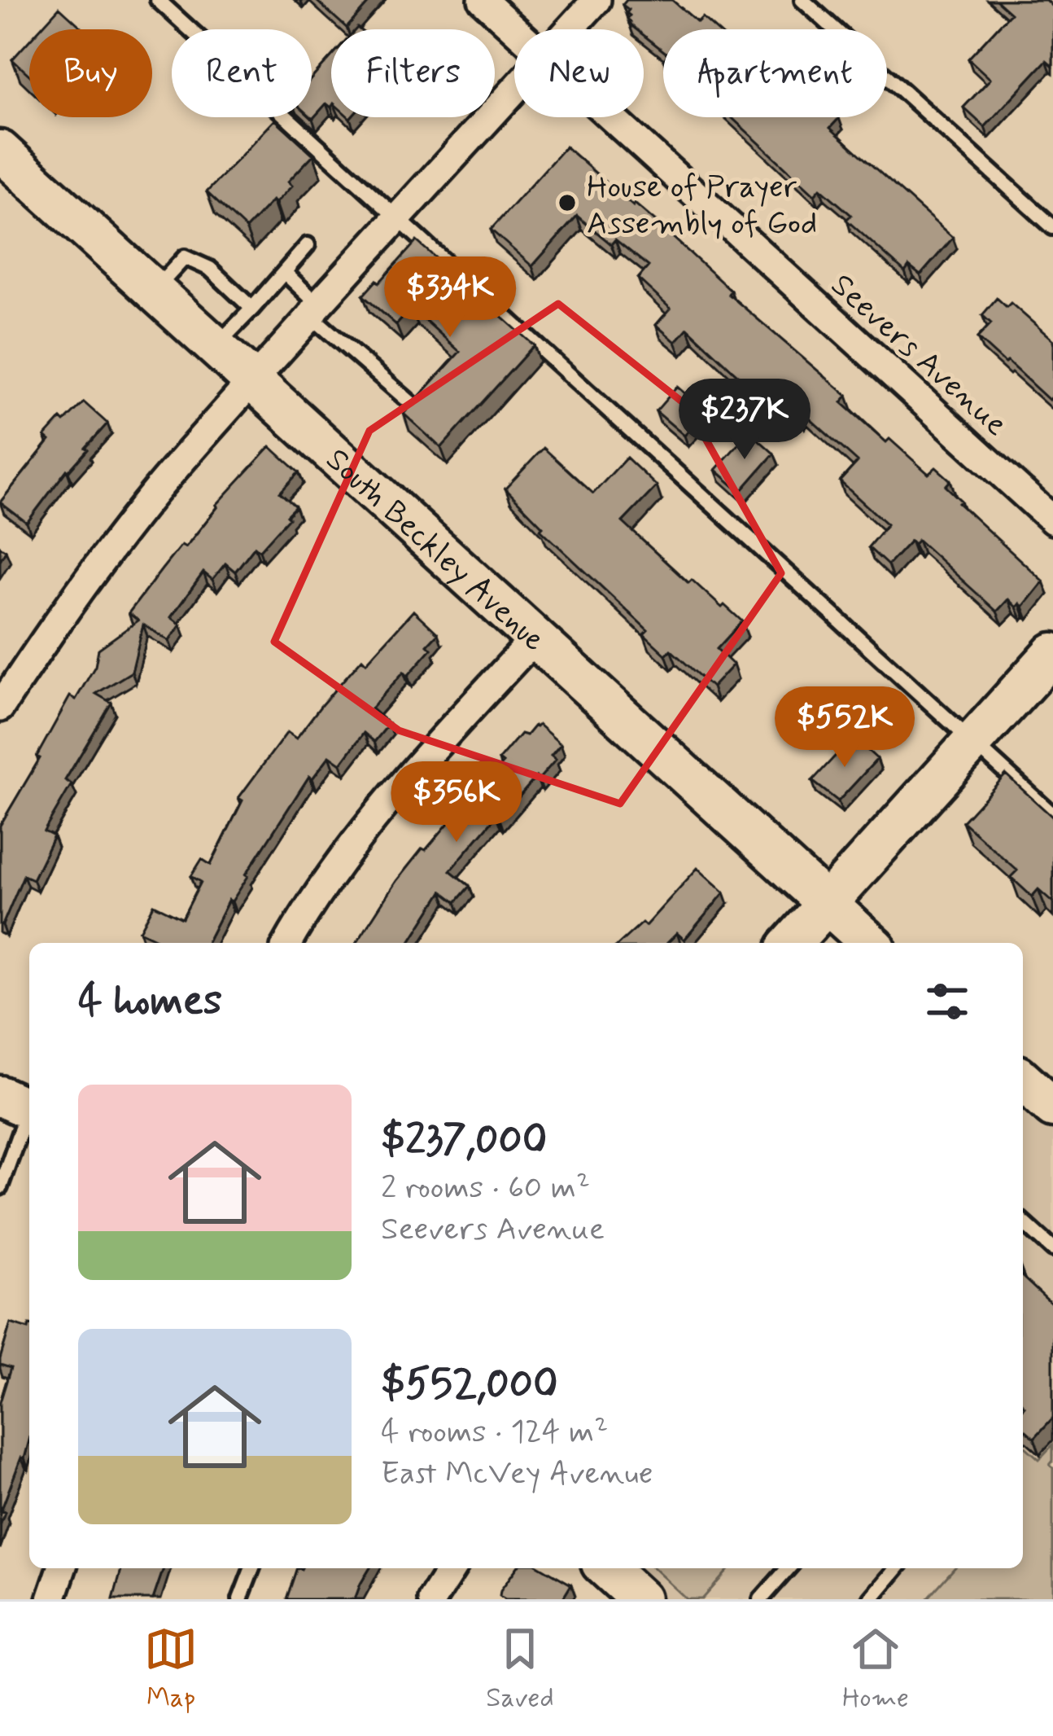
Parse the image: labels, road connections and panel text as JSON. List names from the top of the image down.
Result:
{
  "streets": {
    "street": ["Seevers Avenue", "South Beckley Avenue"]
  },
  "places": ["House of Prayer Assembly of God"],
  "page": {
    "chip": [
      "Buy",
      "Rent",
      "Filters",
      "New",
      "Apartment"
    ],
    "price": [
      "$334K",
      "$237K",
      "$552K",
      "$356K"
    ],
    "heading": "4 homes",
    "list": [
      {
        "name": "$237,000",
        "note": "2 rooms · 60 m² · Seevers Avenue"
      },
      {
        "name": "$552,000",
        "note": "4 rooms · 124 m² · East McVey Avenue"
      }
    ],
    "tabs": ["Map", "Saved", "Home"]
  }
}
